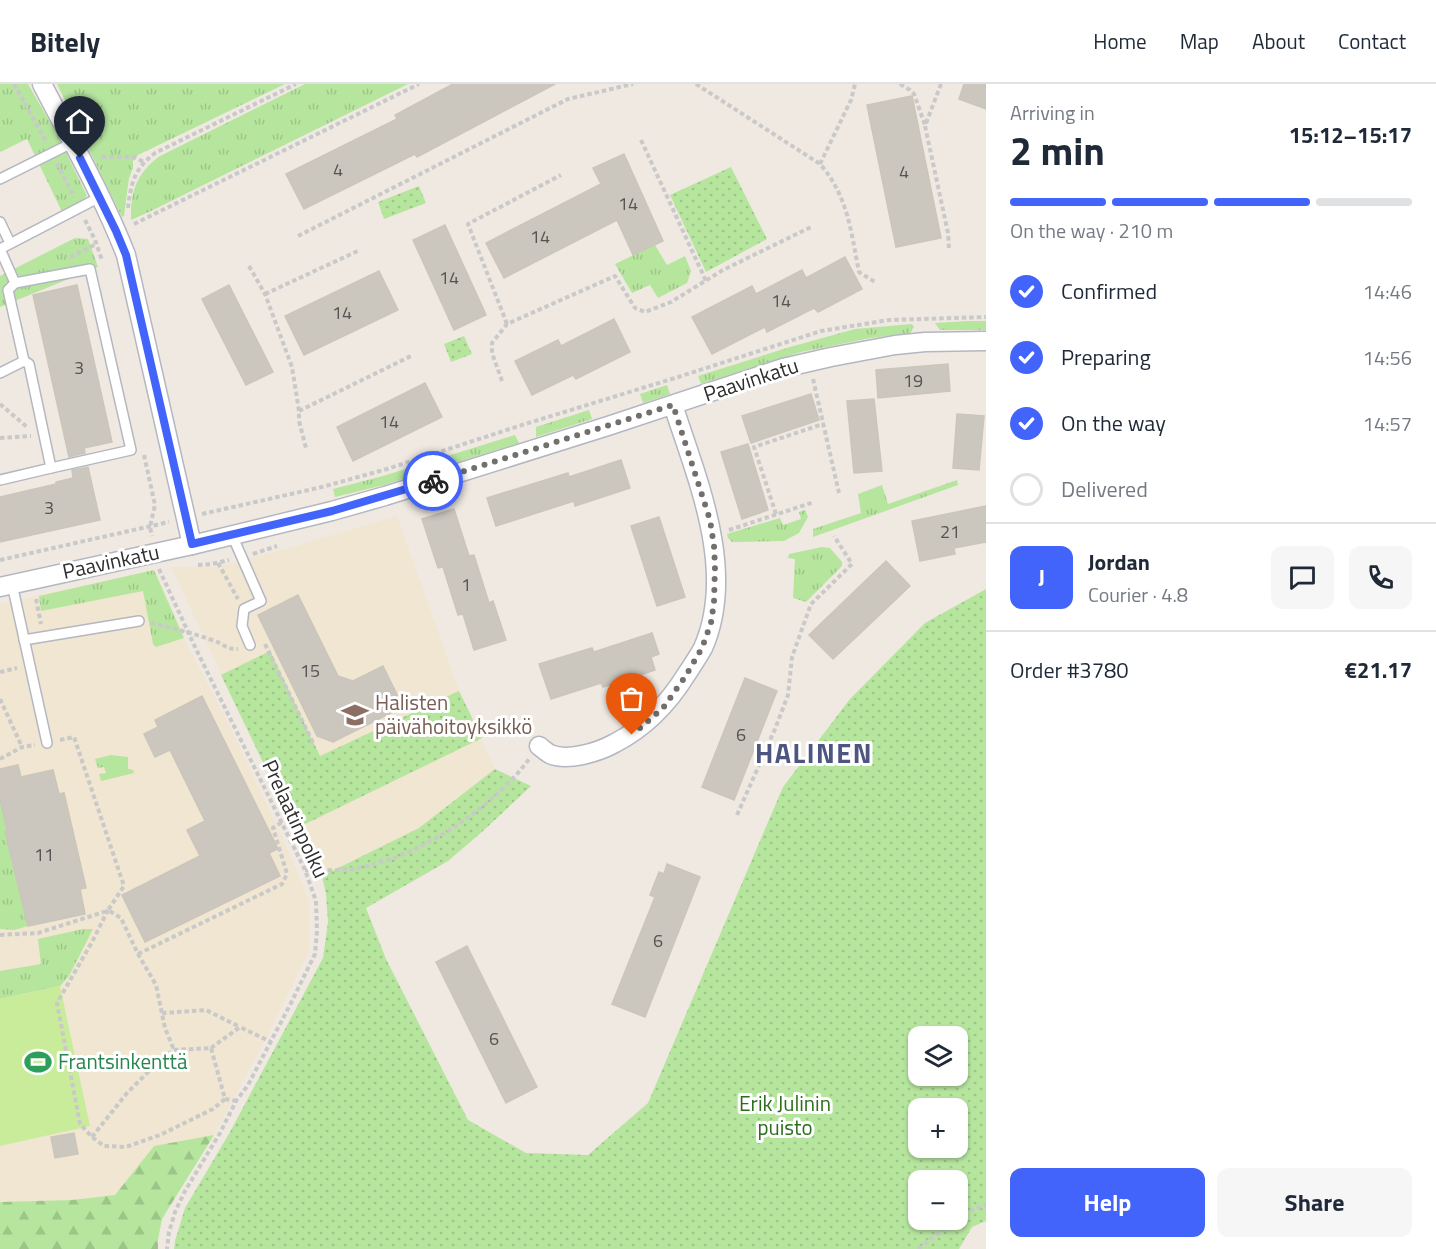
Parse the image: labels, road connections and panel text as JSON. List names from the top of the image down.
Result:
{
  "streets": {
    "street": ["Paavinkatu"],
    "path": ["Prelaatinpolku"]
  },
  "districts": ["HALINEN"],
  "parks": ["Erik Julinin puisto"],
  "places": {
    "school or university": ["Halisten päivähoitoyksikkö"],
    "sports": ["Frantsinkenttä"]
  },
  "house_numbers": [
    "4",
    "4",
    "14",
    "14",
    "14",
    "14",
    "14",
    "3",
    "19",
    "14",
    "3",
    "21",
    "1",
    "15",
    "6",
    "11",
    "6",
    "6"
  ],
  "page": {
    "header": "Bitely",
    "nav": [
      "Home",
      "Map",
      "About",
      "Contact"
    ],
    "heading": ["2 min", "Arriving in", "15:12–15:17"],
    "panel": [
      "Jordan",
      "Courier · 4.8",
      "Order #3780",
      "€21.17"
    ],
    "bar": "On the way · 210 m",
    "list": [
      ["Confirmed", "14:46"],
      ["Preparing", "14:56"],
      ["On the way", "14:57"],
      "Delivered"
    ],
    "round": "J",
    "map_buttons": ["+", "−"],
    "buttons": ["Help", "Share"]
  }
}
